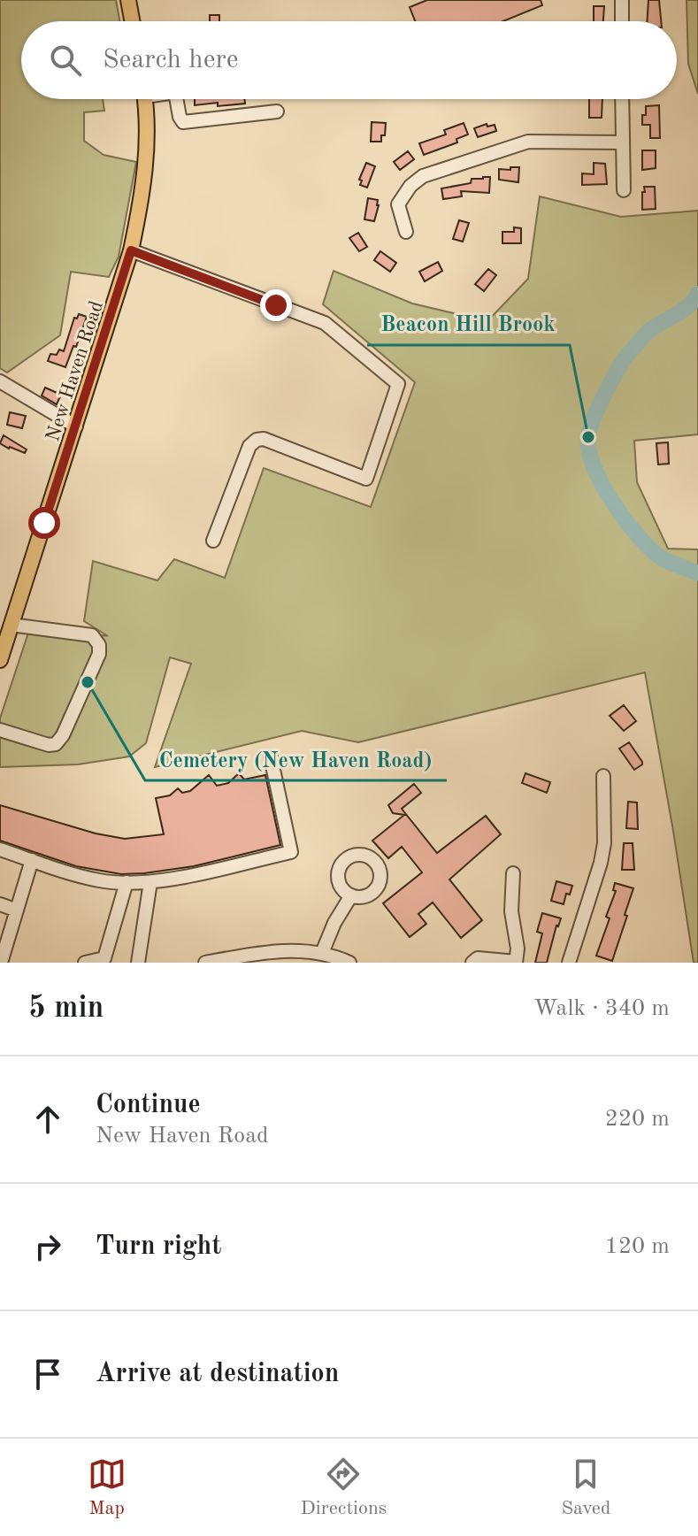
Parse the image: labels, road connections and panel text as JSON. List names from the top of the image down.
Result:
{
  "streets": {
    "main road": ["New Haven Road"]
  },
  "places": ["Beacon Hill Brook", "Cemetery (New Haven Road)"],
  "page": {
    "search": "Search here",
    "heading": ["5 min", "Walk · 340 m"],
    "list": [
      ["Continue", "New Haven Road", "220 m"],
      ["Turn right", "120 m"],
      "Arrive at destination"
    ],
    "nav": ["Map", "Directions", "Saved"]
  }
}
